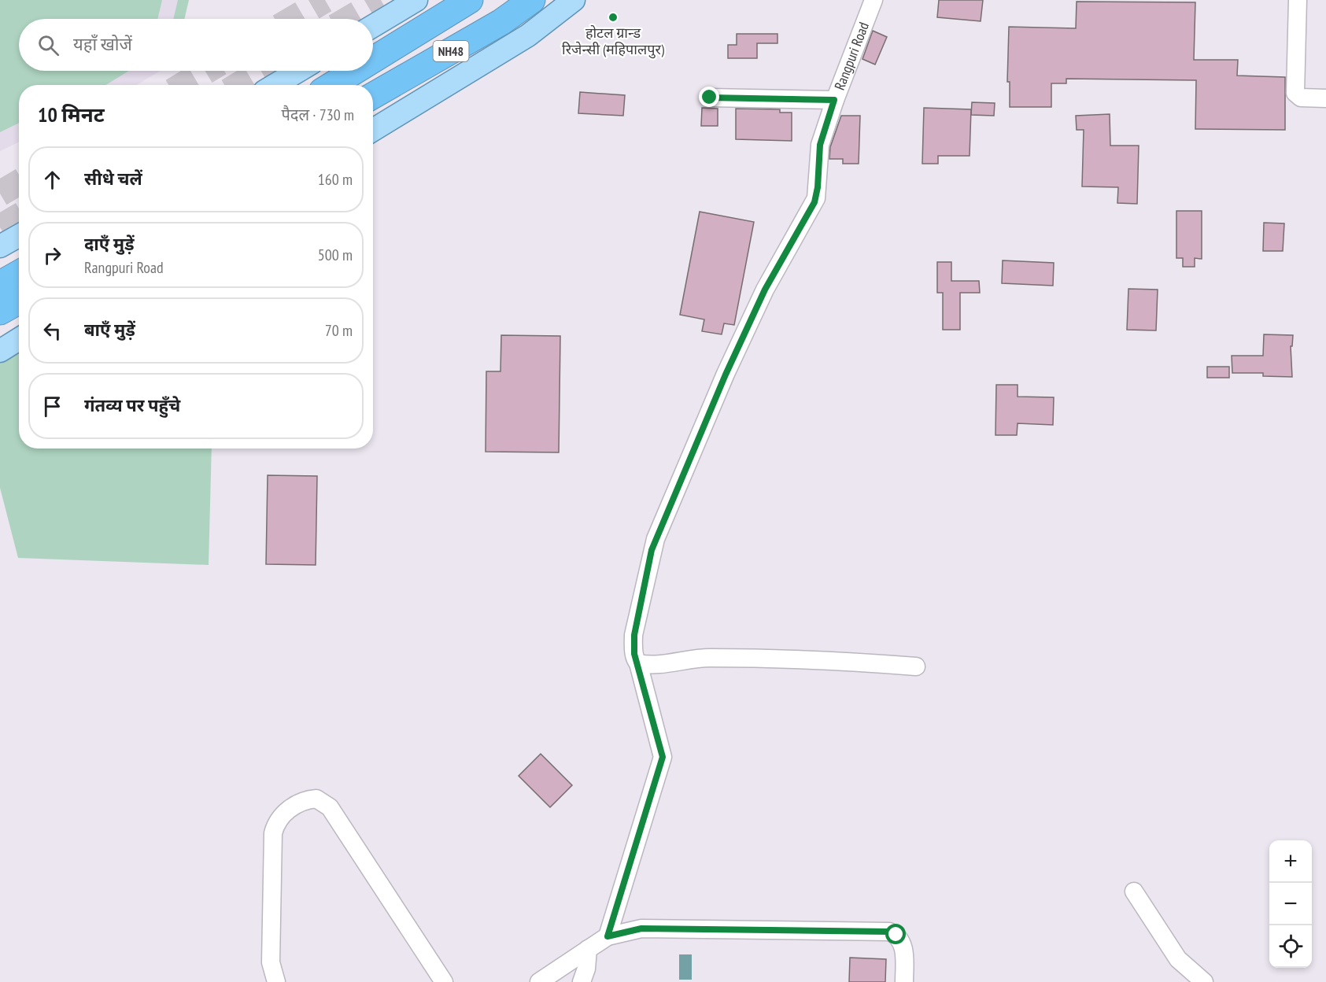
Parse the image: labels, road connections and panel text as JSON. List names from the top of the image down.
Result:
{
  "streets": {
    "highway": ["NH48"],
    "street": ["Rangpuri Road"]
  },
  "places": ["होटल ग्रान्ड रिजेन्सी (महिपालपुर)"],
  "page": {
    "search": "यहाँ खोजें",
    "heading": ["10 मिनट", "पैदल · 730 m"],
    "list": [
      ["सीधे चलें", "160 m"],
      ["दाएँ मुड़ें", "Rangpuri Road", "500 m"],
      ["बाएँ मुड़ें", "70 m"],
      "गंतव्य पर पहुँचे"
    ],
    "map_buttons": ["+", "−"]
  }
}
